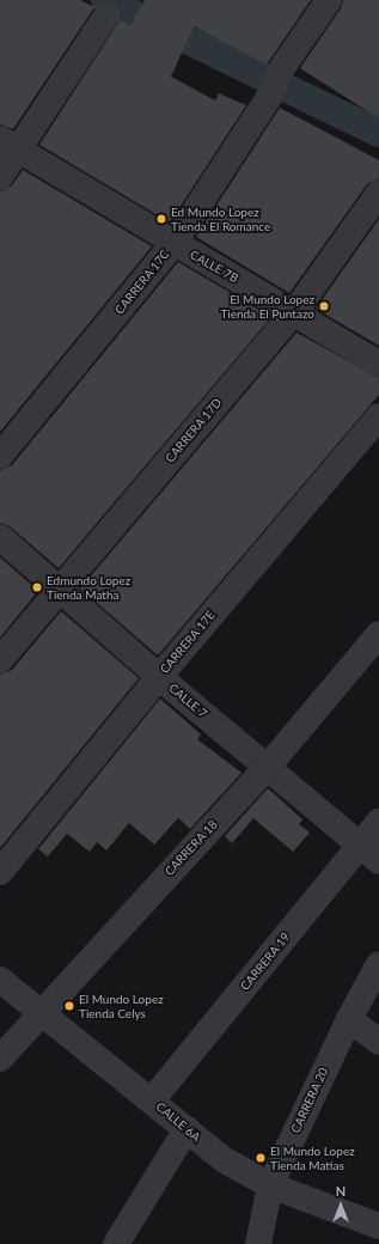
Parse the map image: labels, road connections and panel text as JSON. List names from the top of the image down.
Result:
{
  "streets": {
    "street": [
      "CALLE 7B",
      "CARRERA 17C",
      "CARRERA 17D",
      "CARRERA 17E",
      "CALLE 7",
      "CARRERA 18",
      "CARRERA 19",
      "CARRERA 20",
      "CALLE 6A"
    ]
  },
  "crossings": [
    ["CALLE 7B", "CARRERA 17C"],
    ["CALLE 7B", "CARRERA 17D"],
    ["CARRERA 17D", "CALLE 7"],
    ["CARRERA 17E", "CALLE 7"],
    ["CALLE 7", "CARRERA 18"],
    ["CALLE 7", "CARRERA 19"],
    ["CARRERA 18", "CALLE 6A"],
    ["CARRERA 19", "CALLE 6A"],
    ["CARRERA 20", "CALLE 6A"]
  ],
  "places": [
    "Ed Mundo Lopez Tienda El Romance",
    "El Mundo Lopez Tienda El Puntazo",
    "Edmundo Lopez Tienda Matha",
    "El Mundo Lopez Tienda Celys",
    "El Mundo Lopez Tienda Matias"
  ],
  "north": "top"
}
